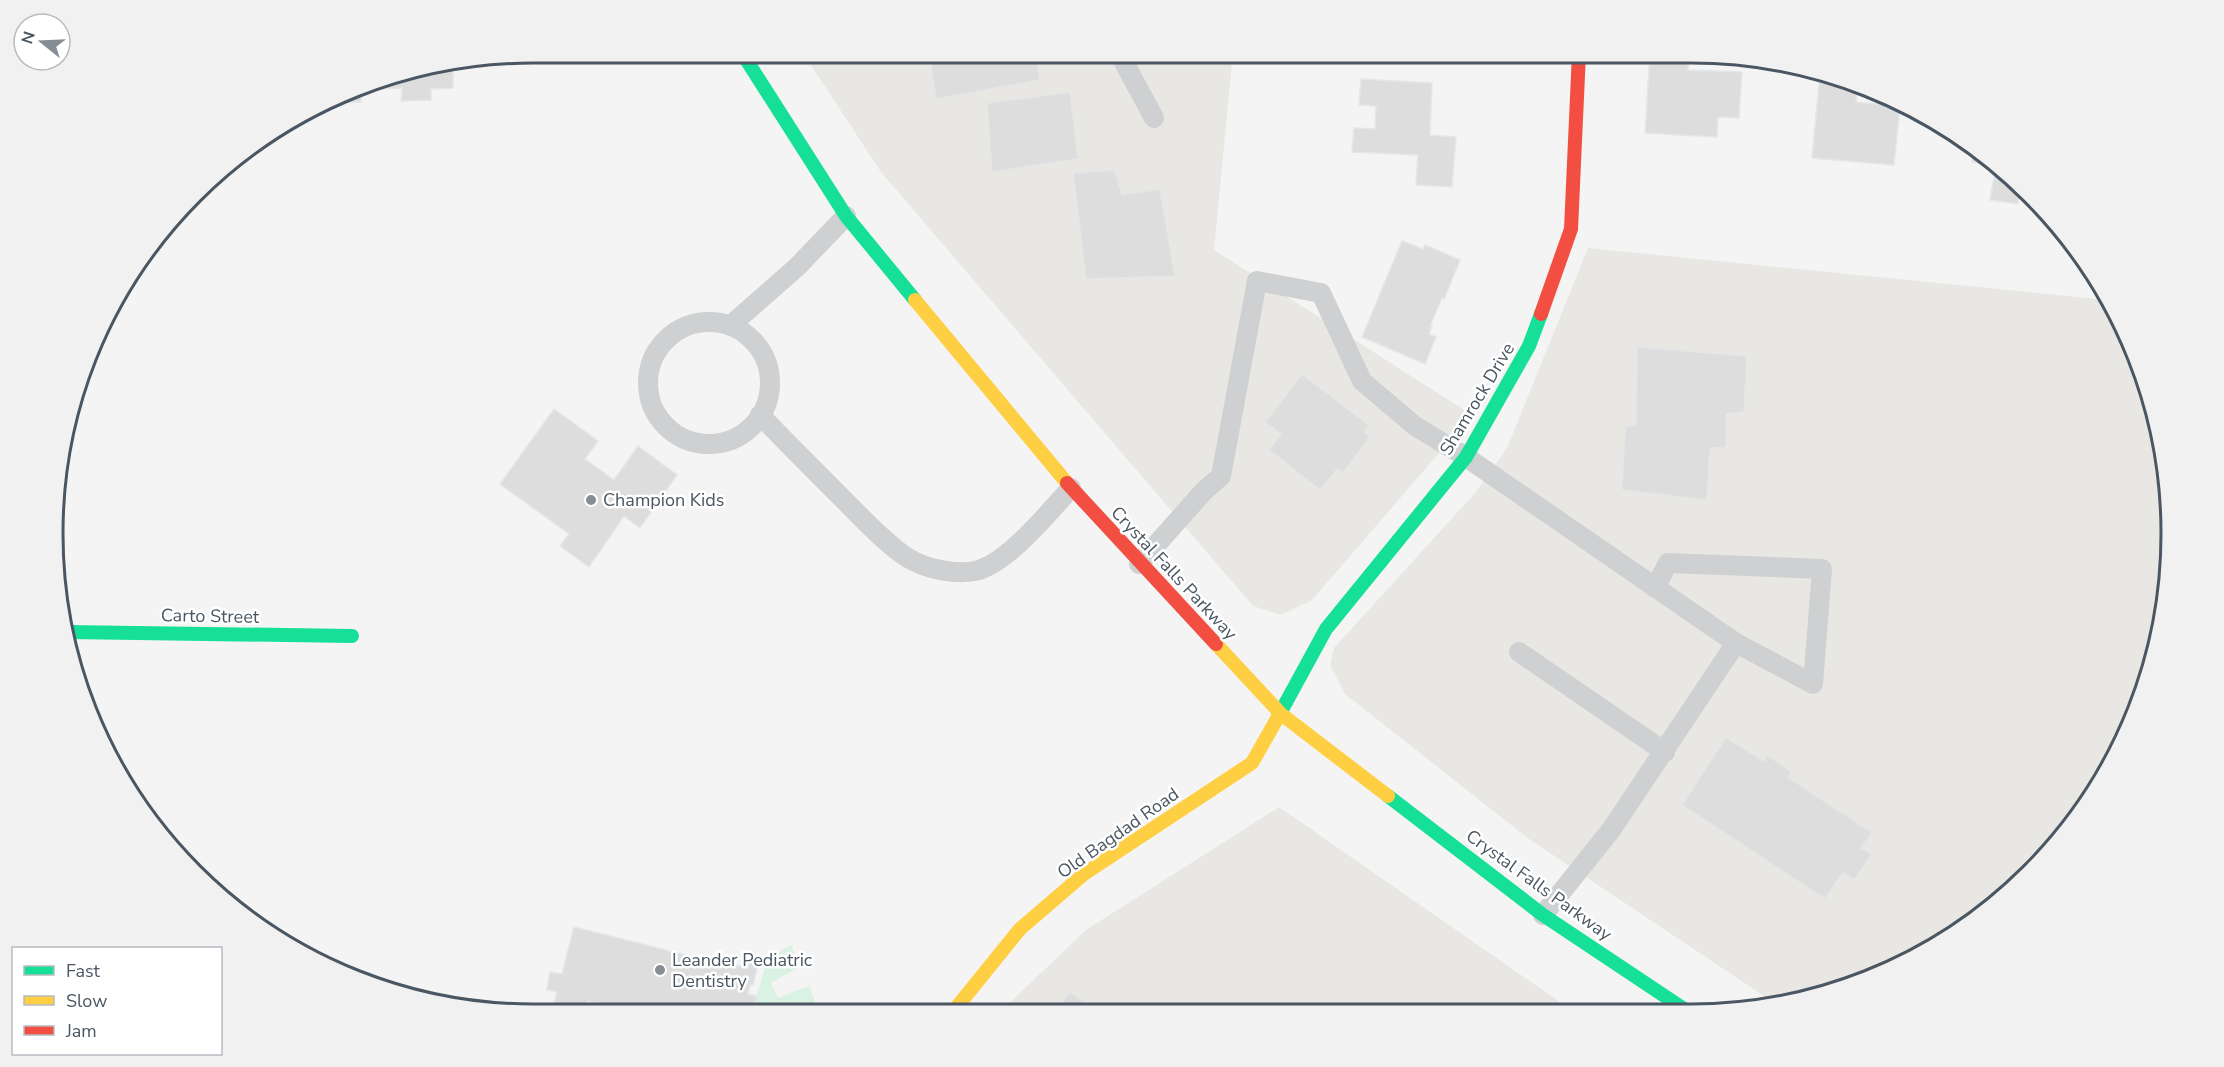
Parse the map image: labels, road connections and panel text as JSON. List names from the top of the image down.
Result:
{
  "streets": {
    "street": [
      "Shamrock Drive",
      "Crystal Falls Parkway",
      "Carto Street",
      "Old Bagdad Road"
    ]
  },
  "crossings": [
    ["Shamrock Drive", "Crystal Falls Parkway"],
    ["Shamrock Drive", "Old Bagdad Road"],
    ["Crystal Falls Parkway", "Old Bagdad Road"]
  ],
  "places": ["Champion Kids", "Leander Pediatric Dentistry"],
  "legend": ["Fast", "Slow", "Jam"],
  "north": "left"
}
